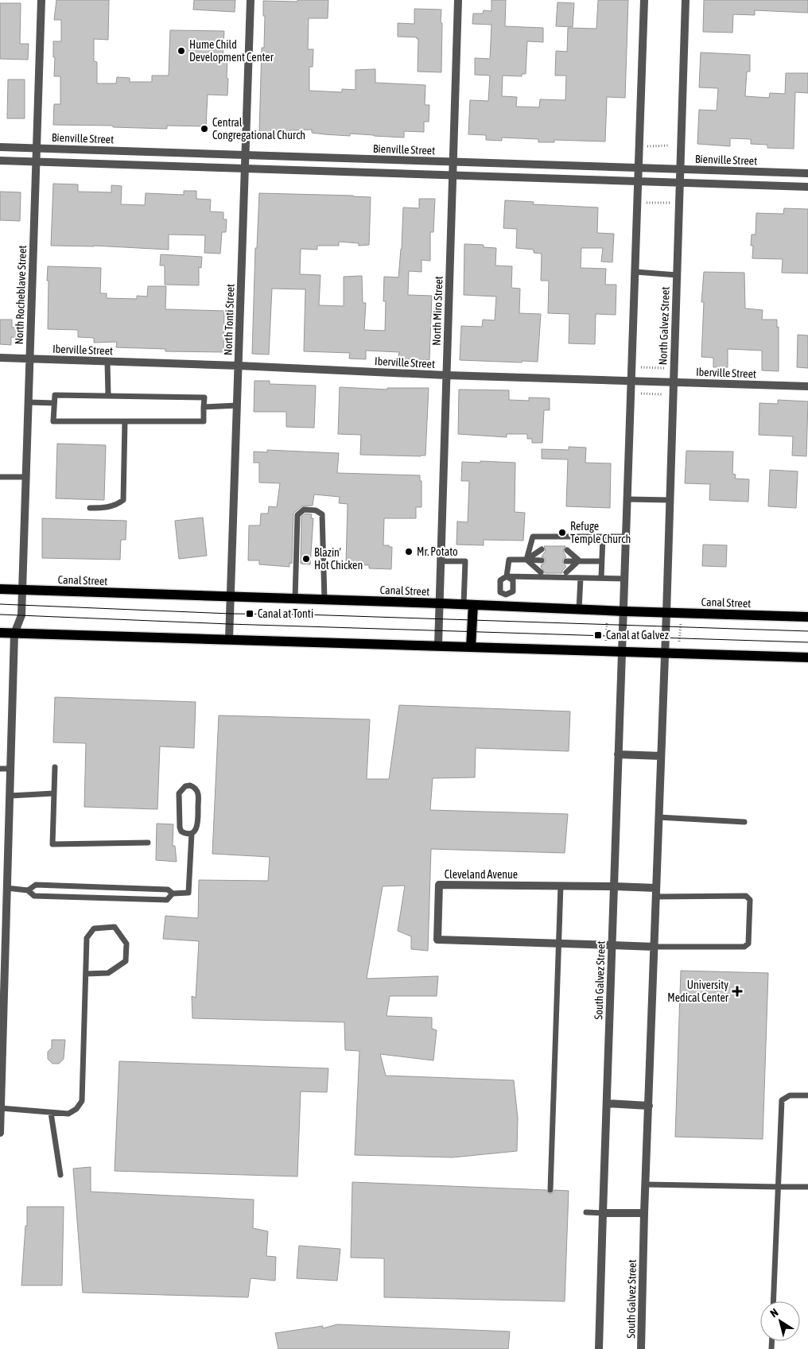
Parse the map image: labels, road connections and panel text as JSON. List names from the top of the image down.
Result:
{
  "streets": {
    "main road": ["Canal Street"],
    "street": [
      "Bienville Street",
      "North Rocheblave Street",
      "North Miro Street",
      "North Tonti Street",
      "North Galvez Street",
      "Iberville Street",
      "Cleveland Avenue",
      "South Galvez Street"
    ]
  },
  "crossings": [
    ["Bienville Street", "North Rocheblave Street"],
    ["Bienville Street", "North Miro Street"],
    ["Bienville Street", "North Tonti Street"],
    ["Bienville Street", "North Galvez Street"],
    ["North Rocheblave Street", "Iberville Street"],
    ["North Rocheblave Street", "Canal Street"],
    ["North Miro Street", "Iberville Street"],
    ["North Miro Street", "Canal Street"],
    ["North Tonti Street", "Iberville Street"],
    ["North Tonti Street", "Canal Street"],
    ["North Galvez Street", "Iberville Street"],
    ["North Galvez Street", "Canal Street"],
    ["North Galvez Street", "South Galvez Street"],
    ["Canal Street", "South Galvez Street"],
    ["Cleveland Avenue", "South Galvez Street"]
  ],
  "places": {
    "other": [
      "Hume Child Development Center",
      "Central Congregational Church",
      "Refuge Temple Church",
      "Mr. Potato",
      "Blazin' Hot Chicken"
    ],
    "transit": ["Canal at Tonti", "Canal at Galvez"],
    "health": ["University Medical Center"]
  },
  "north": "top left"
}
